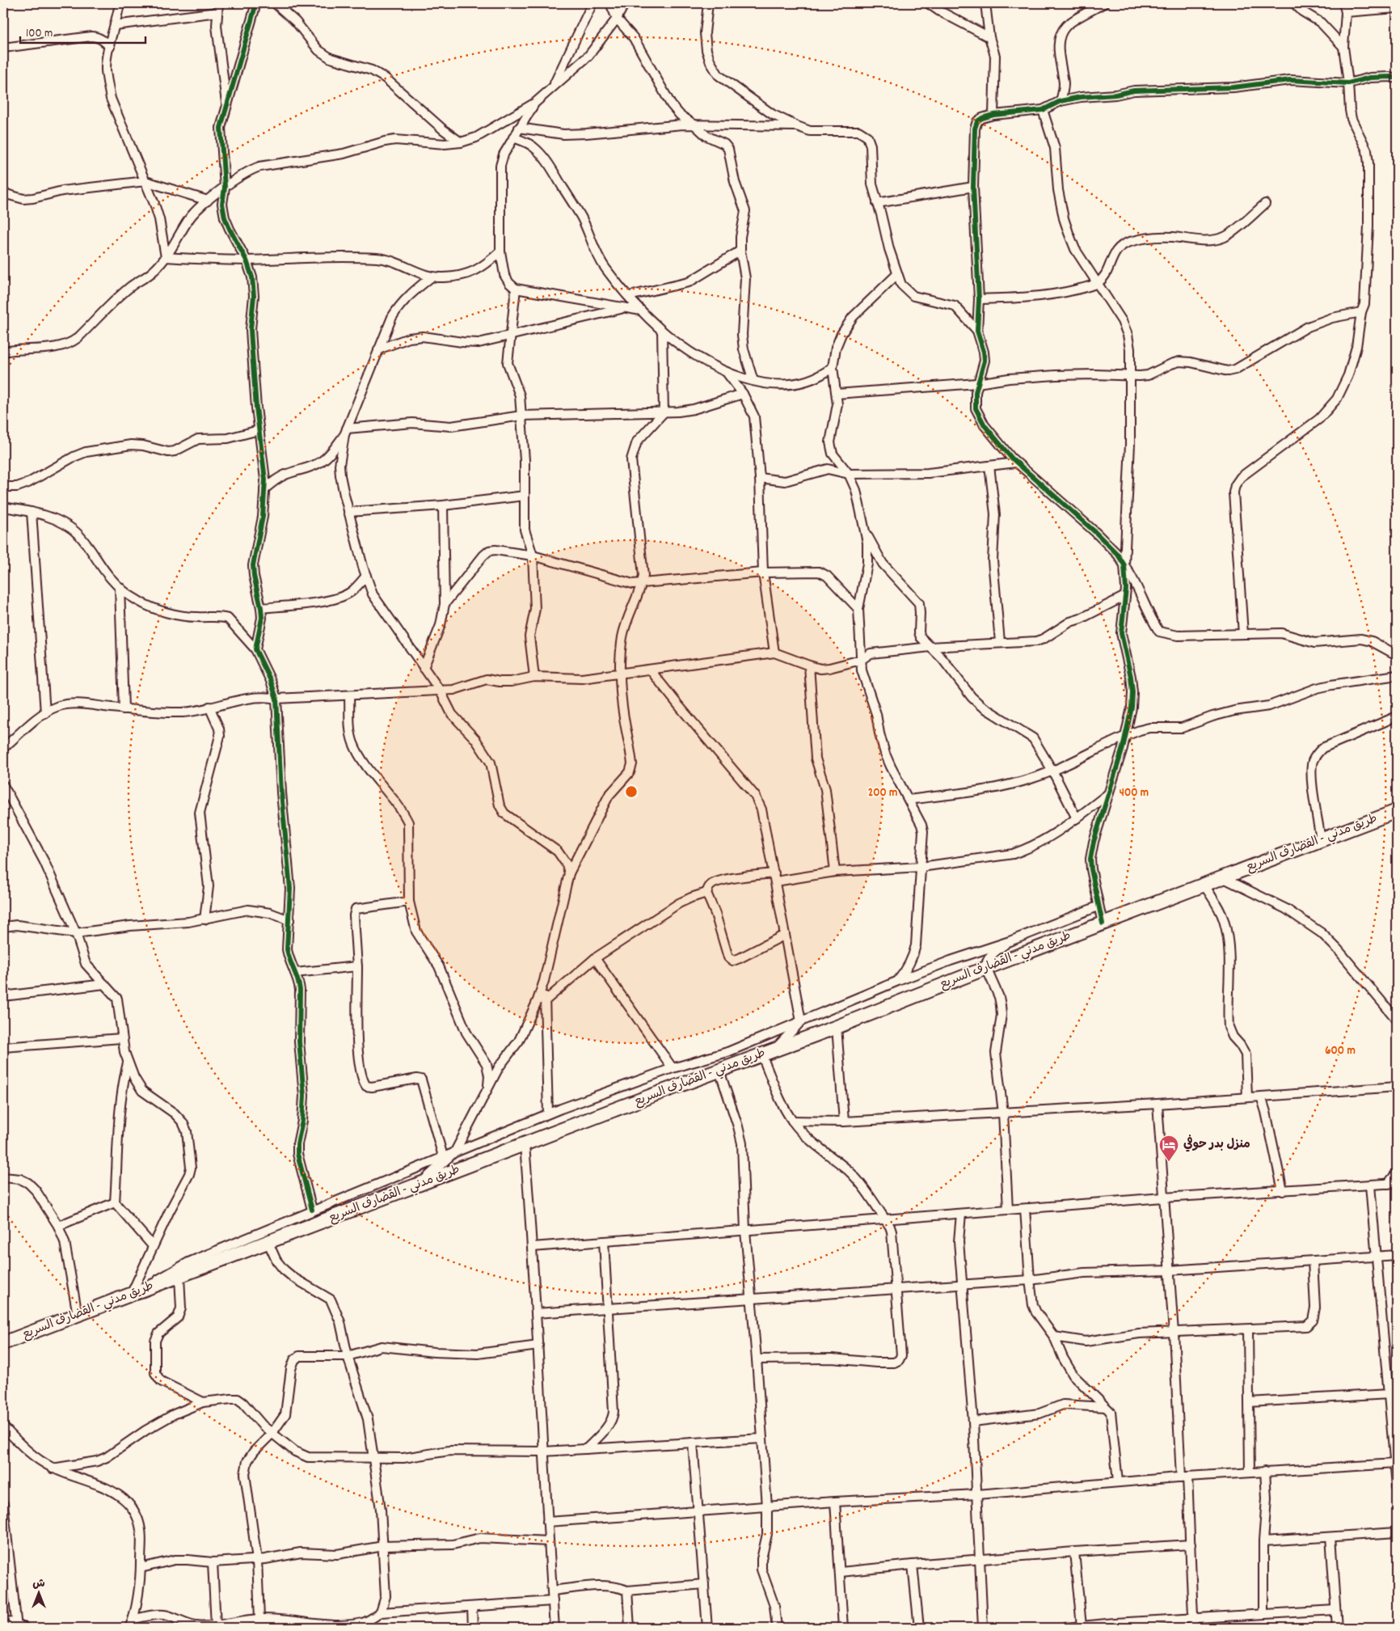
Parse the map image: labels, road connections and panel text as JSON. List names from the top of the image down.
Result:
{
  "streets": {
    "highway": ["طريق مدني - القضارف السريع"]
  },
  "places": {
    "hotel": ["منزل بدر حوفي"]
  },
  "scale_bar": "100 m",
  "north": "top",
  "rings": ["200 m", "400 m", "600 m"]
}
